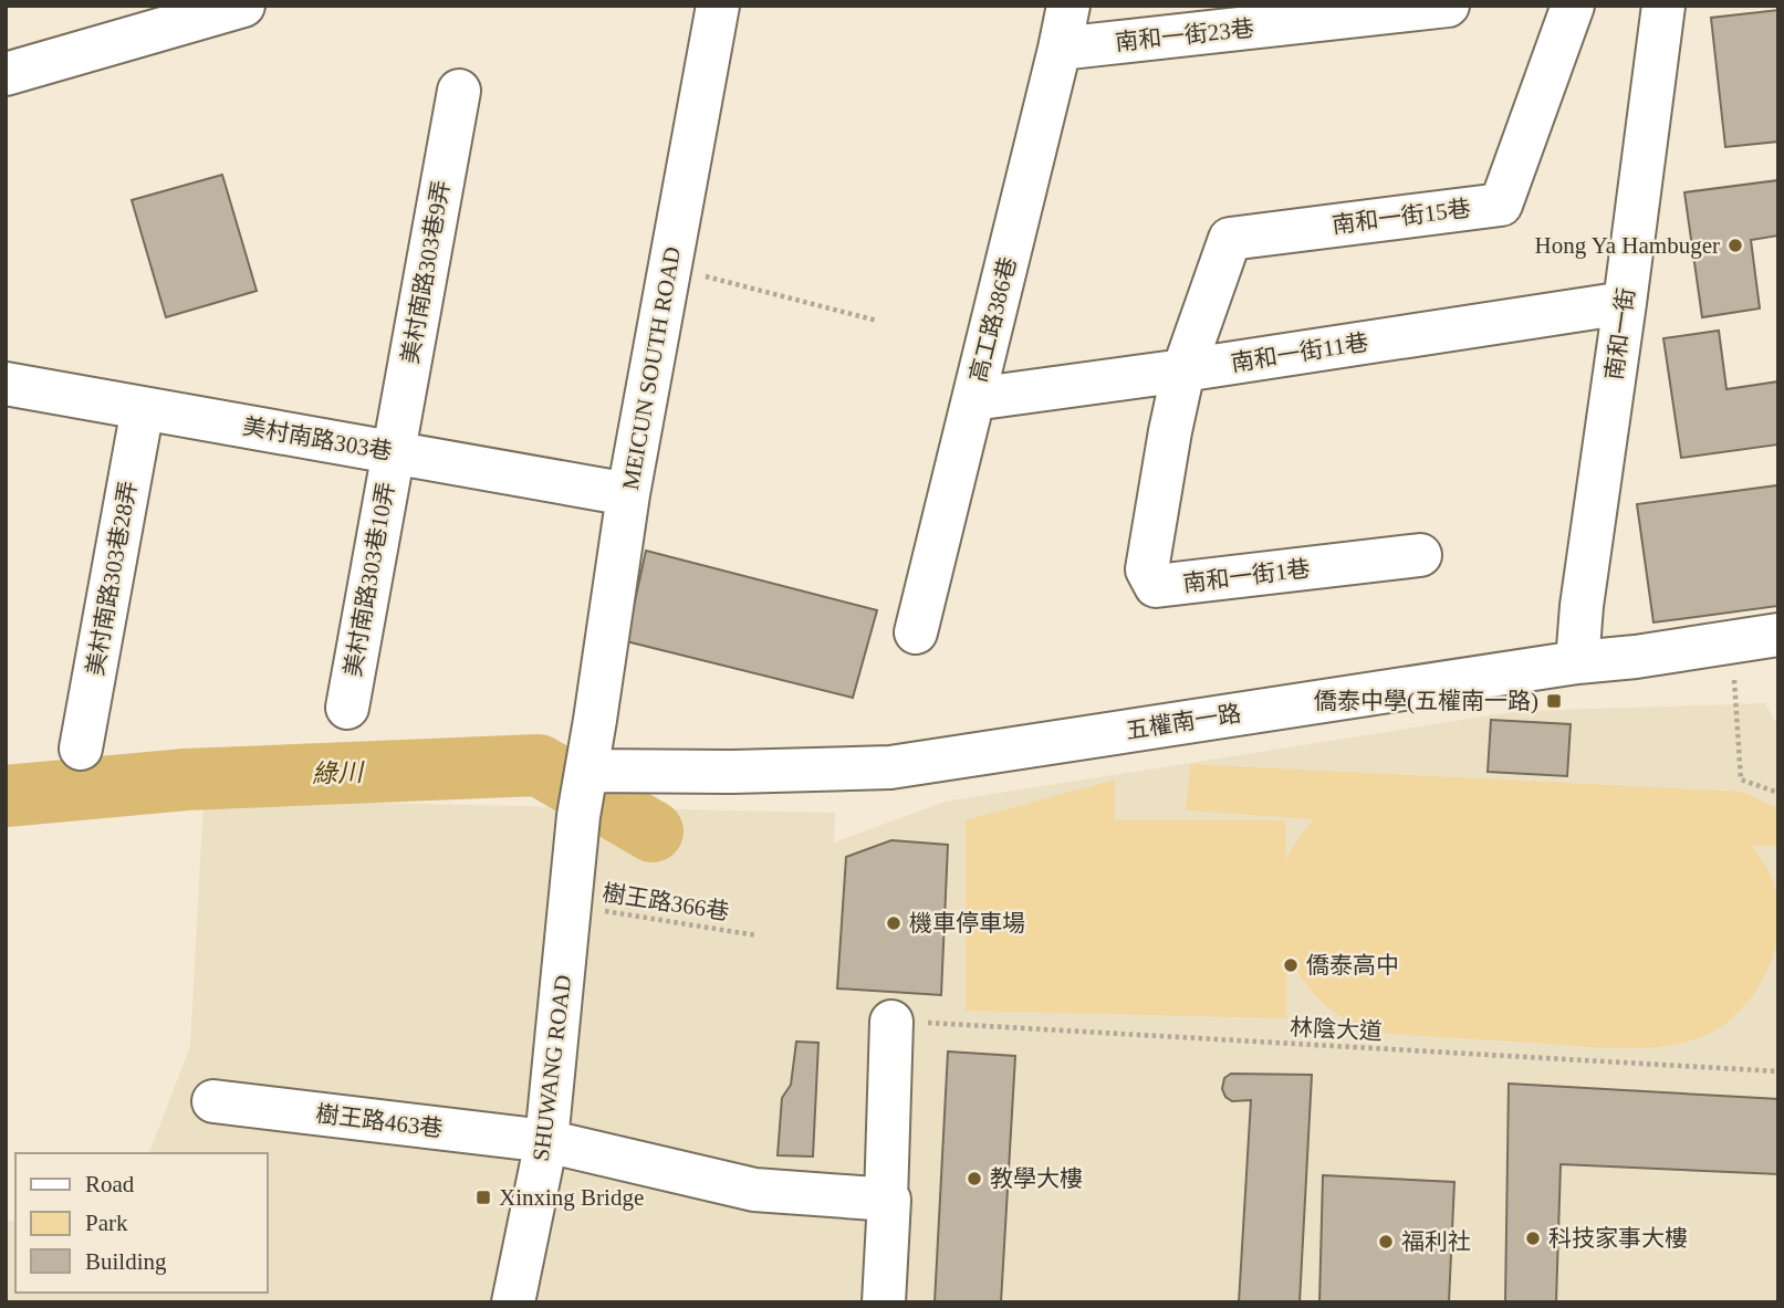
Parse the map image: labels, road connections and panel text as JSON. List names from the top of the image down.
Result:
{
  "streets": {
    "street": [
      "南和一街23巷",
      "南和一街15巷",
      "美村南路303巷9弄",
      "高工路386巷",
      "南和一街",
      "南和一街11巷",
      "MEICUN SOUTH ROAD",
      "美村南路303巷",
      "南和一街1巷",
      "美村南路303巷28弄",
      "美村南路303巷10弄",
      "五權南一路",
      "SHUWANG ROAD",
      "樹王路463巷"
    ],
    "path": ["樹王路366巷", "林陰大道"]
  },
  "crossings": [
    ["南和一街23巷", "高工路386巷"],
    ["南和一街15巷", "南和一街11巷"],
    ["南和一街15巷", "南和一街1巷"],
    ["美村南路303巷9弄", "美村南路303巷"],
    ["美村南路303巷9弄", "美村南路303巷10弄"],
    ["高工路386巷", "南和一街11巷"],
    ["南和一街", "南和一街11巷"],
    ["南和一街", "五權南一路"],
    ["南和一街11巷", "南和一街1巷"],
    ["MEICUN SOUTH ROAD", "美村南路303巷"],
    ["MEICUN SOUTH ROAD", "五權南一路"],
    ["MEICUN SOUTH ROAD", "SHUWANG ROAD"],
    ["美村南路303巷", "美村南路303巷28弄"],
    ["美村南路303巷", "美村南路303巷10弄"],
    ["樹王路366巷", "SHUWANG ROAD"],
    ["SHUWANG ROAD", "樹王路463巷"]
  ],
  "water": ["綠川"],
  "places": {
    "other": [
      "Hong Ya Hambuger",
      "機車停車場",
      "僑泰高中",
      "教學大樓",
      "科技家事大樓",
      "福利社"
    ],
    "transit": ["僑泰中學(五權南一路)", "Xinxing Bridge"]
  },
  "legend": ["Road", "Park", "Building"]
}
